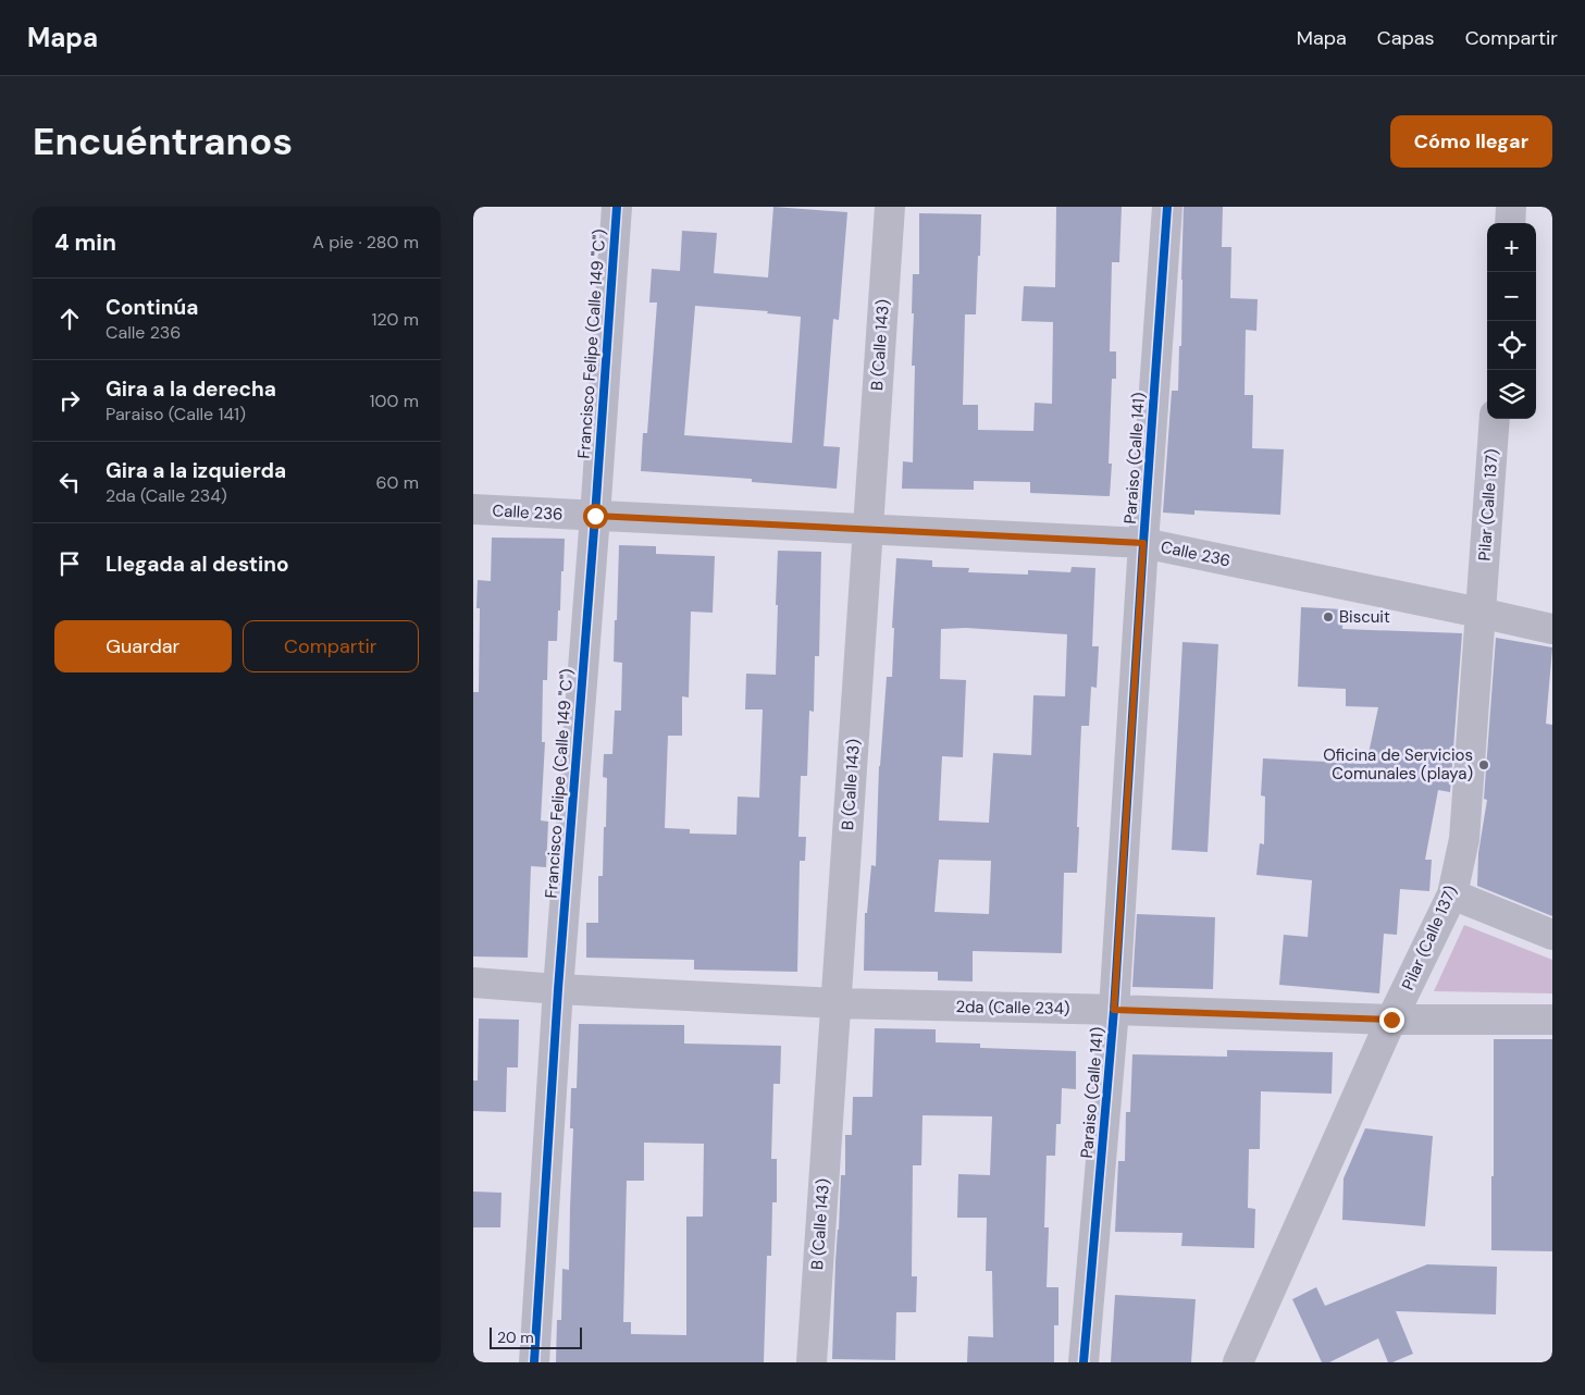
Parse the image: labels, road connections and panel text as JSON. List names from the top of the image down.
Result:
{
  "streets": {
    "street": [
      "Francisco Felipe (Calle 149 \"C\")",
      "B (Calle 143)",
      "Paraiso (Calle 141)",
      "Pilar (Calle 137)",
      "Calle 236",
      "2da (Calle 234)"
    ]
  },
  "crossings": [
    ["Francisco Felipe (Calle 149 \"C\")", "Calle 236"],
    ["Francisco Felipe (Calle 149 \"C\")", "2da (Calle 234)"],
    ["B (Calle 143)", "Calle 236"],
    ["B (Calle 143)", "2da (Calle 234)"],
    ["Paraiso (Calle 141)", "Calle 236"],
    ["Paraiso (Calle 141)", "2da (Calle 234)"],
    ["Pilar (Calle 137)", "Calle 236"],
    ["Pilar (Calle 137)", "2da (Calle 234)"]
  ],
  "places": ["Biscuit", "Oficina de Servicios Comunales (playa)"],
  "scale_bar": "20 m",
  "page": {
    "header": "Mapa",
    "nav": ["Mapa", "Capas", "Compartir"],
    "buttons": [
      "Cómo llegar",
      ["Guardar", "Compartir"]
    ],
    "title": "Encuéntranos",
    "heading": ["4 min", "A pie · 280 m"],
    "map_buttons": ["+", "−"],
    "list": [
      ["Continúa", "Calle 236", "120 m"],
      ["Gira a la derecha", "Paraiso (Calle 141)", "100 m"],
      ["Gira a la izquierda", "2da (Calle 234)", "60 m"],
      "Llegada al destino"
    ],
    "scale": "20 m"
  }
}
